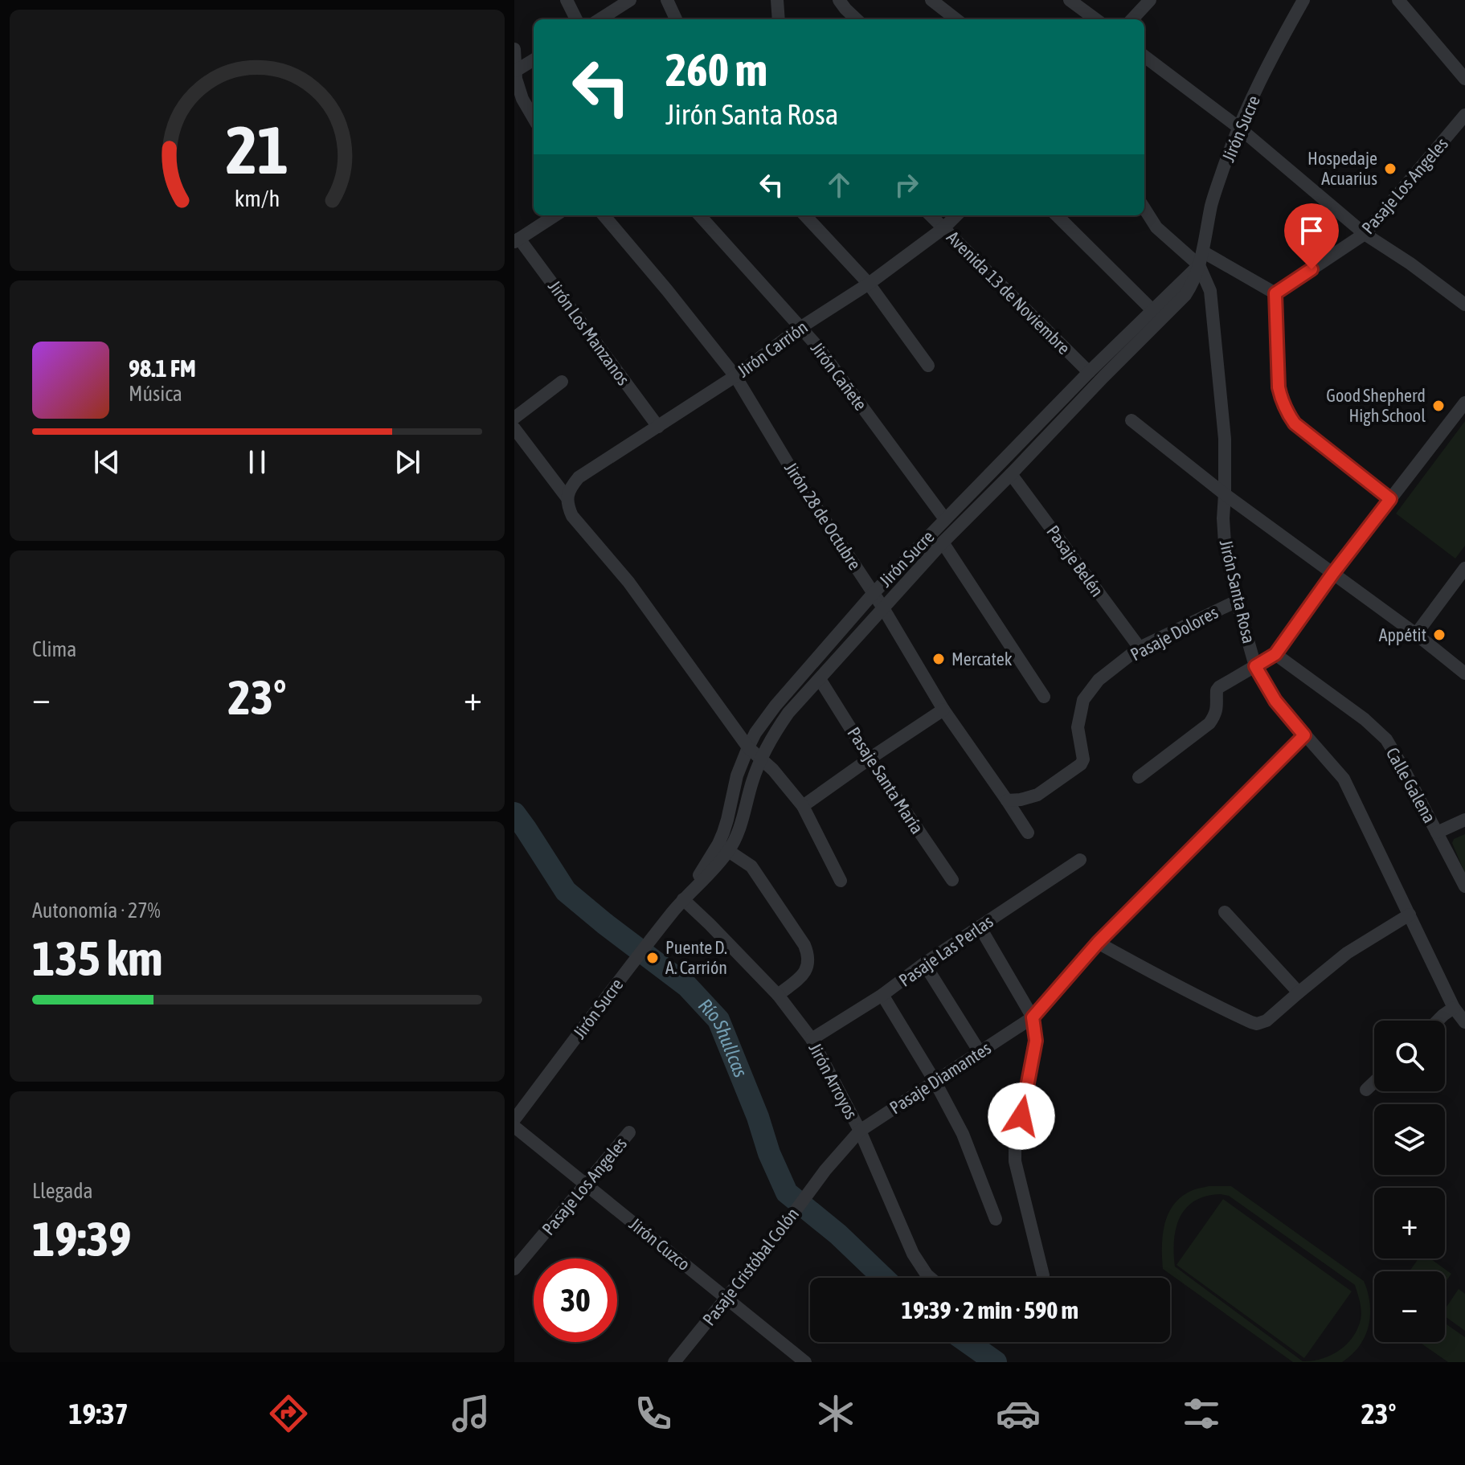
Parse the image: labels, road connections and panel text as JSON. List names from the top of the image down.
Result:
{
  "streets": {
    "street": [
      "Jirón Sucre",
      "Pasaje Los Angeles",
      "Avenida 13 de Noviembre",
      "Jirón Los Manzanos",
      "Jirón Carrión",
      "Jirón Cañete",
      "Jirón 28 de Octubre",
      "Pasaje Belén",
      "Jirón Santa Rosa",
      "Pasaje Dolores",
      "Pasaje Santa María",
      "Calle Galena",
      "Pasaje Las Perlas",
      "Pasaje Diamantes",
      "Jirón Arroyos",
      "Jirón Cuzco",
      "Pasaje Cristóbal Colón"
    ]
  },
  "crossings": [
    ["Jirón Sucre", "Avenida 13 de Noviembre"],
    ["Jirón Sucre", "Jirón Cañete"],
    ["Jirón Sucre", "Jirón 28 de Octubre"],
    ["Jirón Sucre", "Pasaje Belén"],
    ["Jirón Sucre", "Jirón Santa Rosa"],
    ["Jirón Sucre", "Pasaje Santa María"],
    ["Jirón Sucre", "Jirón Arroyos"],
    ["Pasaje Los Angeles", "Jirón Cuzco"],
    ["Avenida 13 de Noviembre", "Jirón Carrión"],
    ["Jirón Los Manzanos", "Jirón Carrión"],
    ["Jirón Carrión", "Jirón Cañete"],
    ["Jirón Carrión", "Jirón 28 de Octubre"],
    ["Jirón 28 de Octubre", "Pasaje Dolores"],
    ["Pasaje Belén", "Pasaje Dolores"],
    ["Jirón Santa Rosa", "Pasaje Dolores"],
    ["Jirón Santa Rosa", "Pasaje Diamantes"],
    ["Pasaje Las Perlas", "Jirón Arroyos"],
    ["Pasaje Diamantes", "Jirón Arroyos"],
    ["Pasaje Diamantes", "Pasaje Cristóbal Colón"],
    ["Jirón Cuzco", "Pasaje Cristóbal Colón"]
  ],
  "water": ["Río Shullcas"],
  "places": [
    "Hospedaje Acuarius",
    "Good Shepherd High School",
    "Appétit",
    "Mercatek",
    "Puente D. A. Carrión"
  ],
  "page": {
    "turn": ["260 m", "Jirón Santa Rosa"],
    "song": ["98.1 FM", "Música"],
    "tile": [
      "Clima",
      ["Autonomía · 27%", "135 km"],
      ["Llegada", "19:39"]
    ],
    "heat": ["−", "23°", "+"],
    "map_buttons": ["+", "−"],
    "limit": "30",
    "trip": "19:39 · 2 min · 590 m",
    "tabs": ["19:37", "23°"],
    "gauge": ["21", "km/h"]
  }
}
